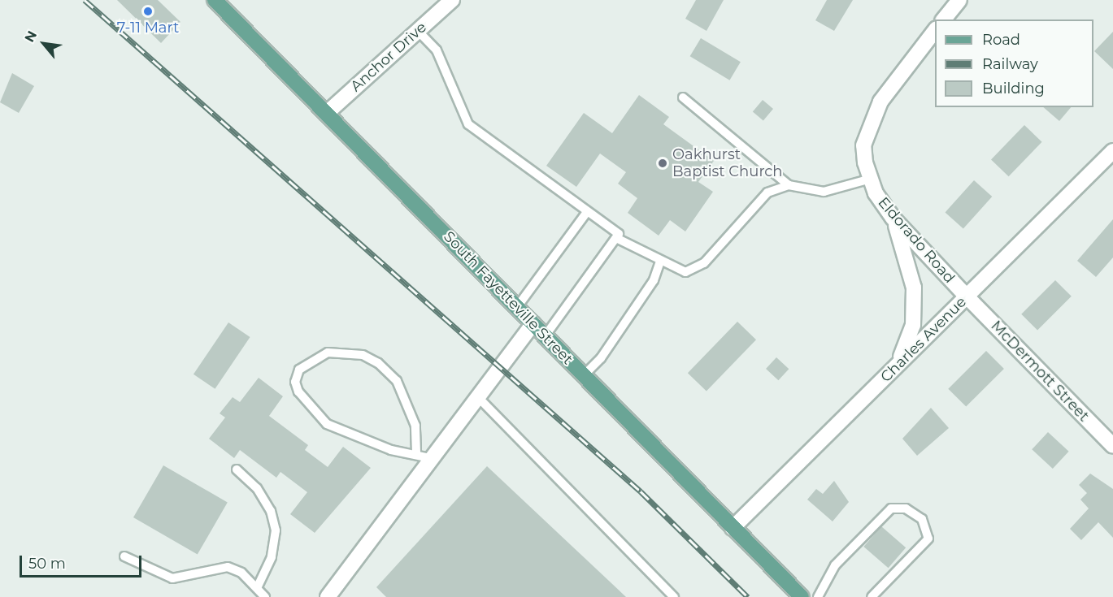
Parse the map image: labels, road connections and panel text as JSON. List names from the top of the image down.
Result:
{
  "streets": {
    "main road": ["South Fayetteville Street"],
    "street": [
      "Anchor Drive",
      "Eldorado Road",
      "Charles Avenue",
      "McDermott Street"
    ]
  },
  "crossings": [
    ["Anchor Drive", "South Fayetteville Street"],
    ["Eldorado Road", "Charles Avenue"],
    ["Eldorado Road", "McDermott Street"],
    ["South Fayetteville Street", "Charles Avenue"],
    ["Charles Avenue", "McDermott Street"]
  ],
  "places": ["7-11 Mart", "Oakhurst Baptist Church"],
  "legend": ["Road", "Railway", "Building"],
  "scale_bar": "50 m",
  "north": "top left"
}
